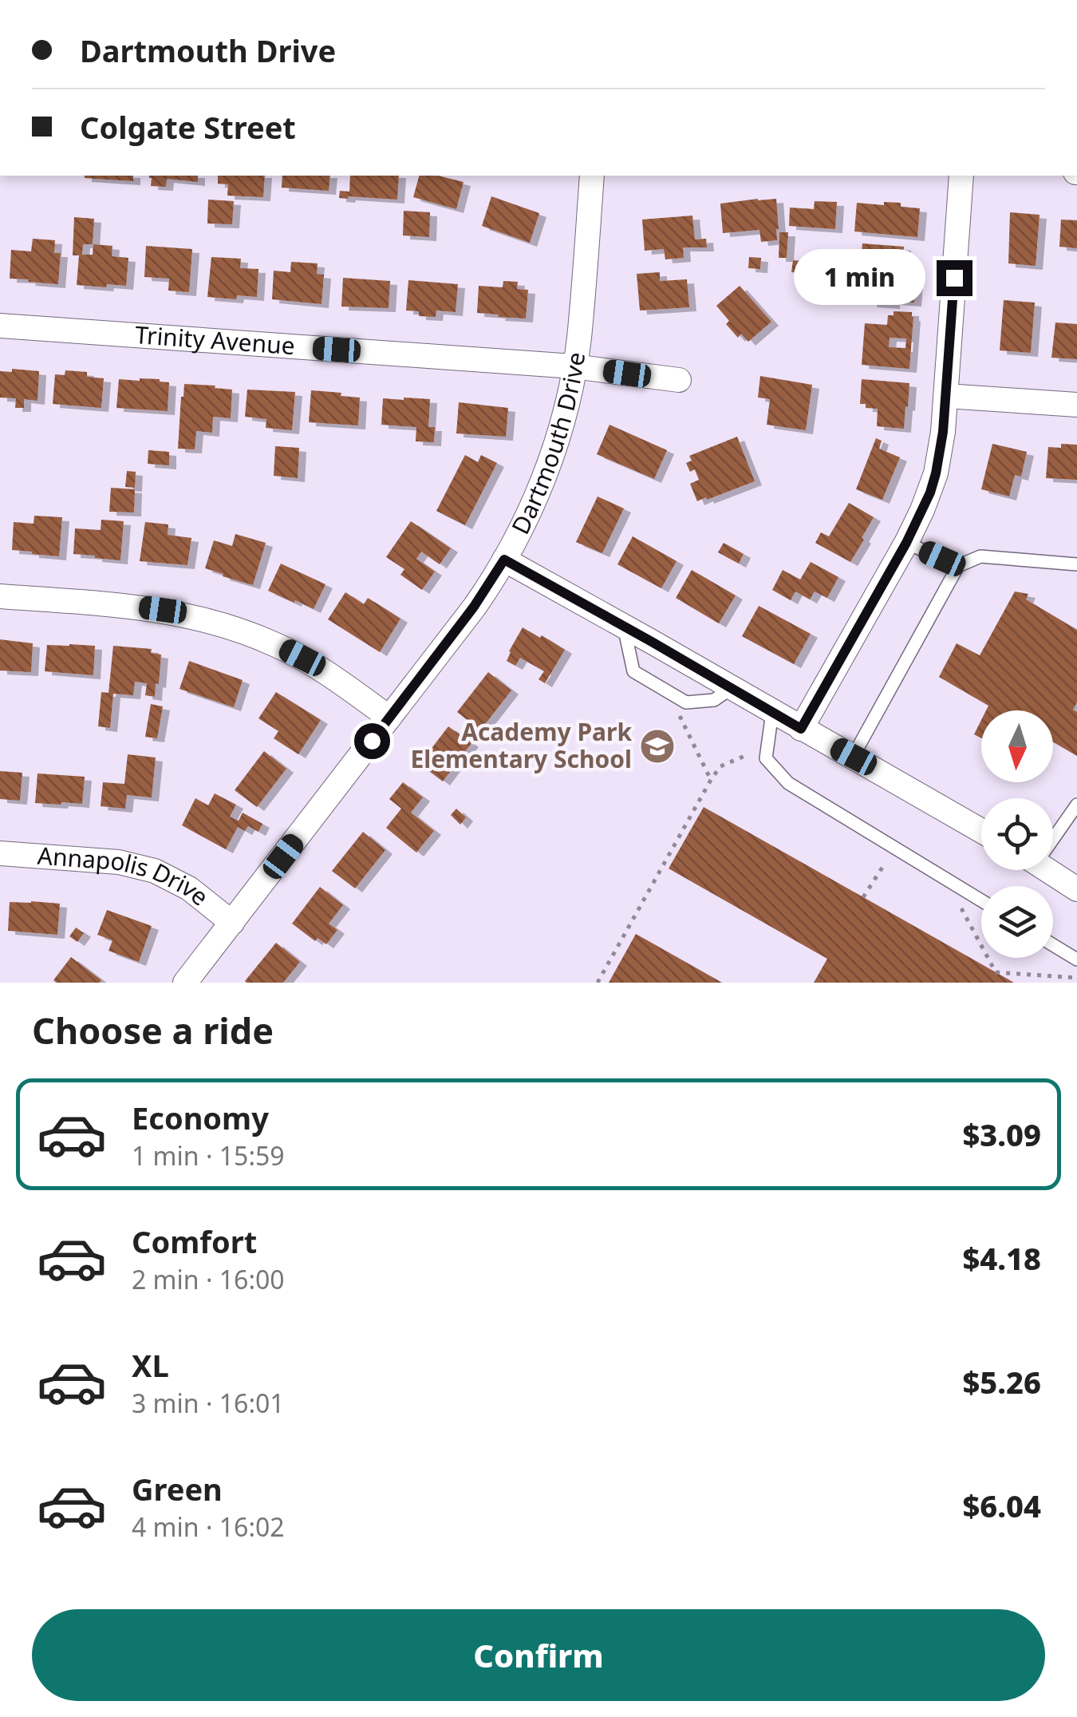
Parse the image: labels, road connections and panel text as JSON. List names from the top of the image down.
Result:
{
  "streets": {
    "street": ["Trinity Avenue", "Dartmouth Drive", "Annapolis Drive"]
  },
  "crossings": [
    ["Trinity Avenue", "Dartmouth Drive"],
    ["Dartmouth Drive", "Annapolis Drive"]
  ],
  "places": {
    "school or university": ["Academy Park Elementary School"]
  },
  "north": "bottom",
  "page": {
    "banner": ["Dartmouth Drive", "Colgate Street"],
    "bubble": "1 min",
    "heading": "Choose a ride",
    "list": [
      {
        "name": "Economy",
        "note": "1 min · 15:59",
        "value": "$3.09"
      },
      {
        "name": "Comfort",
        "note": "2 min · 16:00",
        "value": "$4.18"
      },
      {
        "name": "XL",
        "note": "3 min · 16:01",
        "value": "$5.26"
      },
      {
        "name": "Green",
        "note": "4 min · 16:02",
        "value": "$6.04"
      }
    ],
    "buttons": "Confirm"
  }
}
